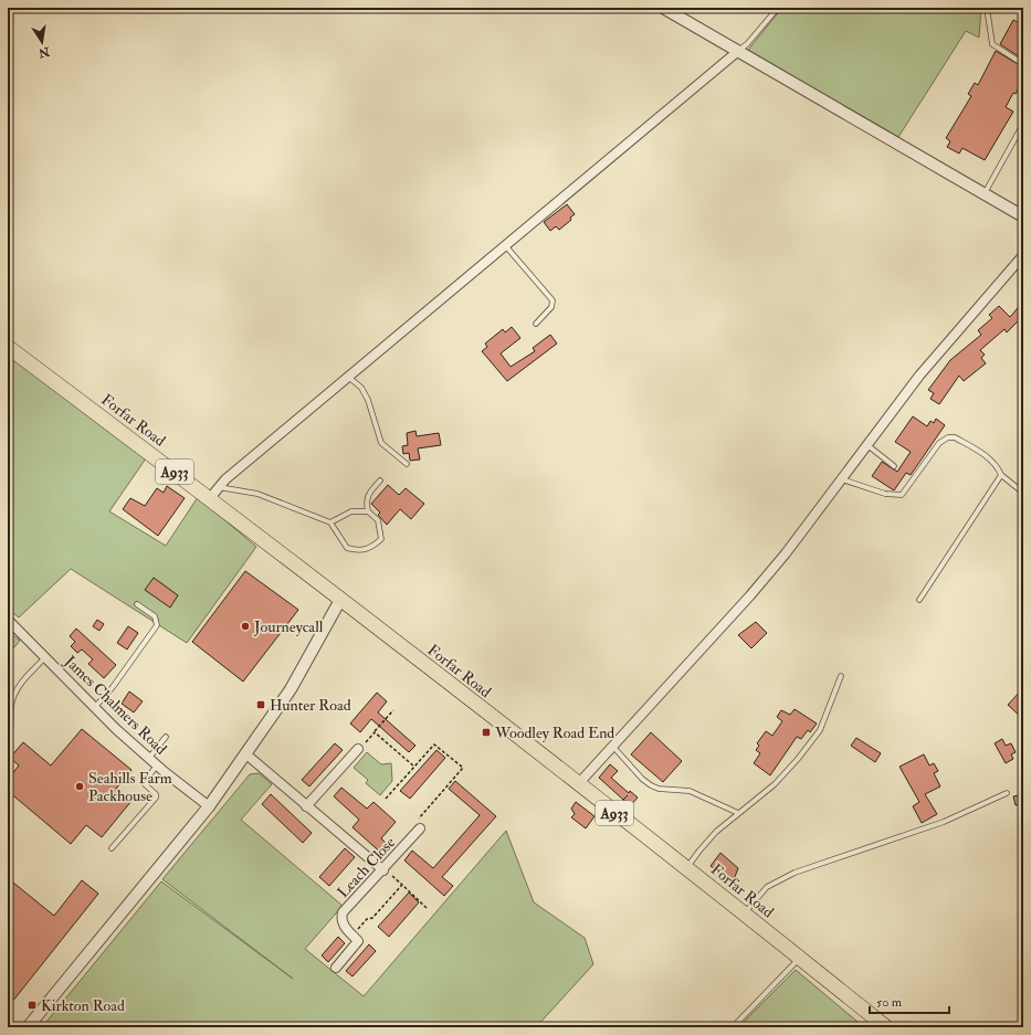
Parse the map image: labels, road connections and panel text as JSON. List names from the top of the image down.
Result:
{
  "streets": {
    "main road": ["Forfar Road", "A933"],
    "street": ["James Chalmers Road", "Leach Close"]
  },
  "places": {
    "other": ["Journeycall", "Seahills Farm Packhouse"],
    "transit": ["Hunter Road", "Woodley Road End", "Kirkton Road"]
  },
  "scale_bar": "50 m",
  "north": "bottom"
}
